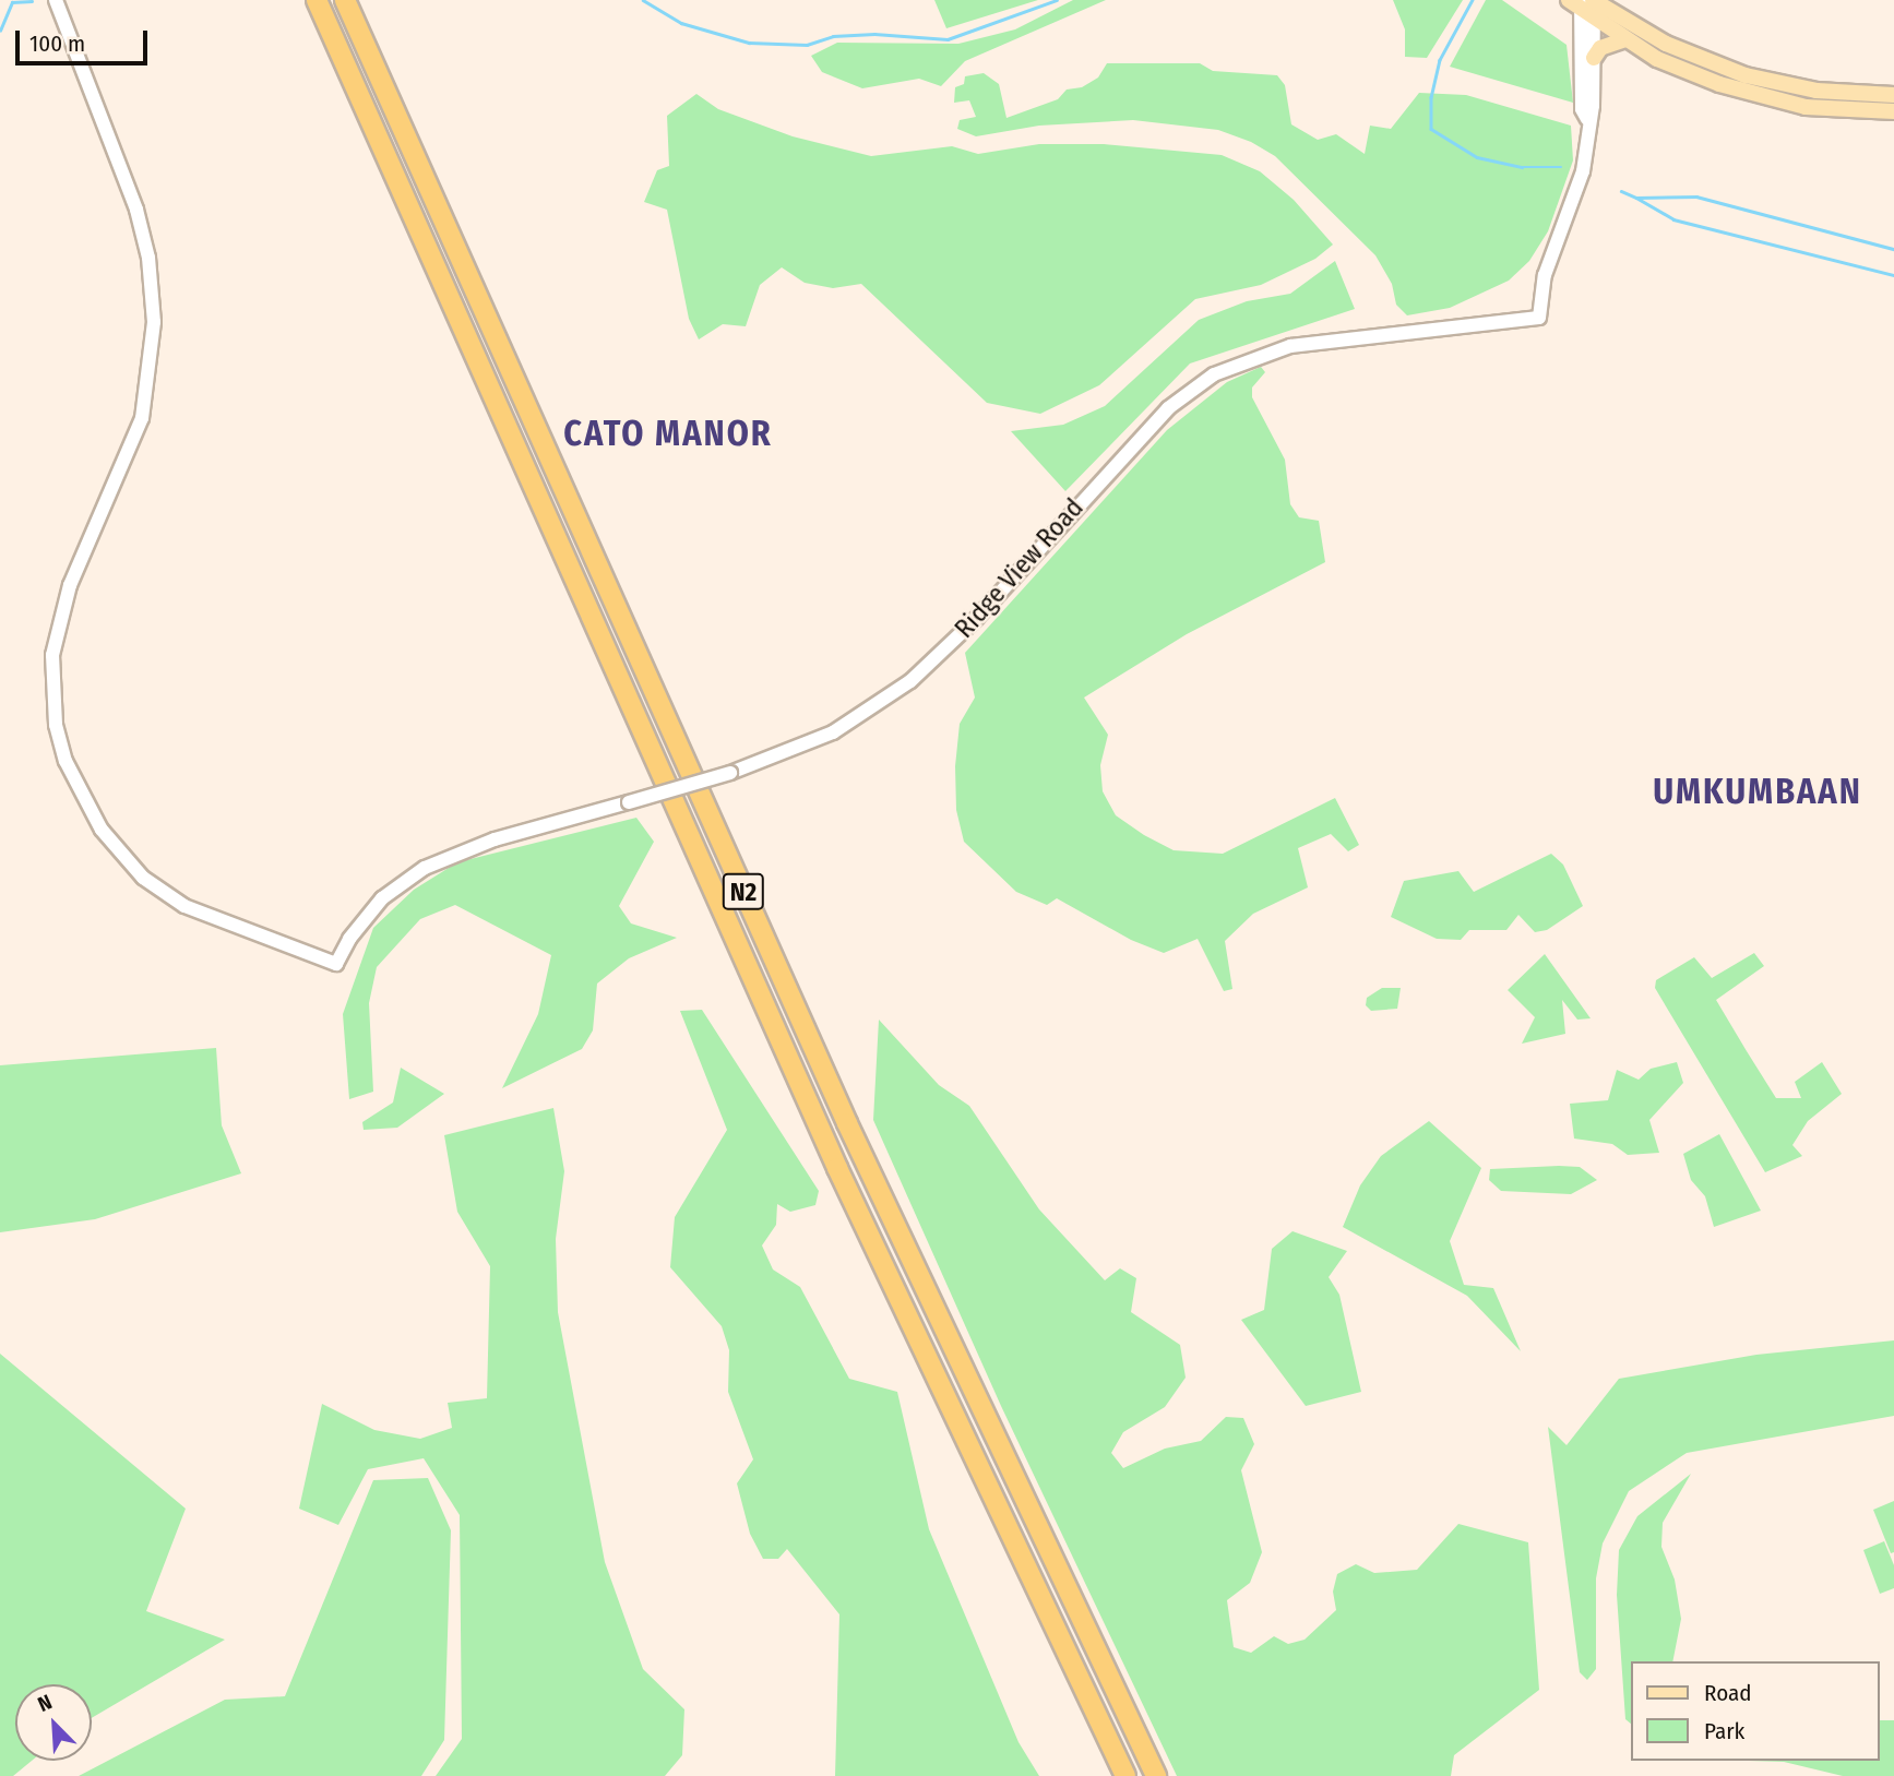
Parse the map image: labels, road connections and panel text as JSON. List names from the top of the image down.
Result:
{
  "streets": {
    "highway": ["N2"],
    "street": ["Ridge View Road"]
  },
  "districts": ["CATO MANOR", "UMKUMBAAN"],
  "legend": ["Road", "Park"],
  "scale_bar": "100 m",
  "north": "top left"
}
